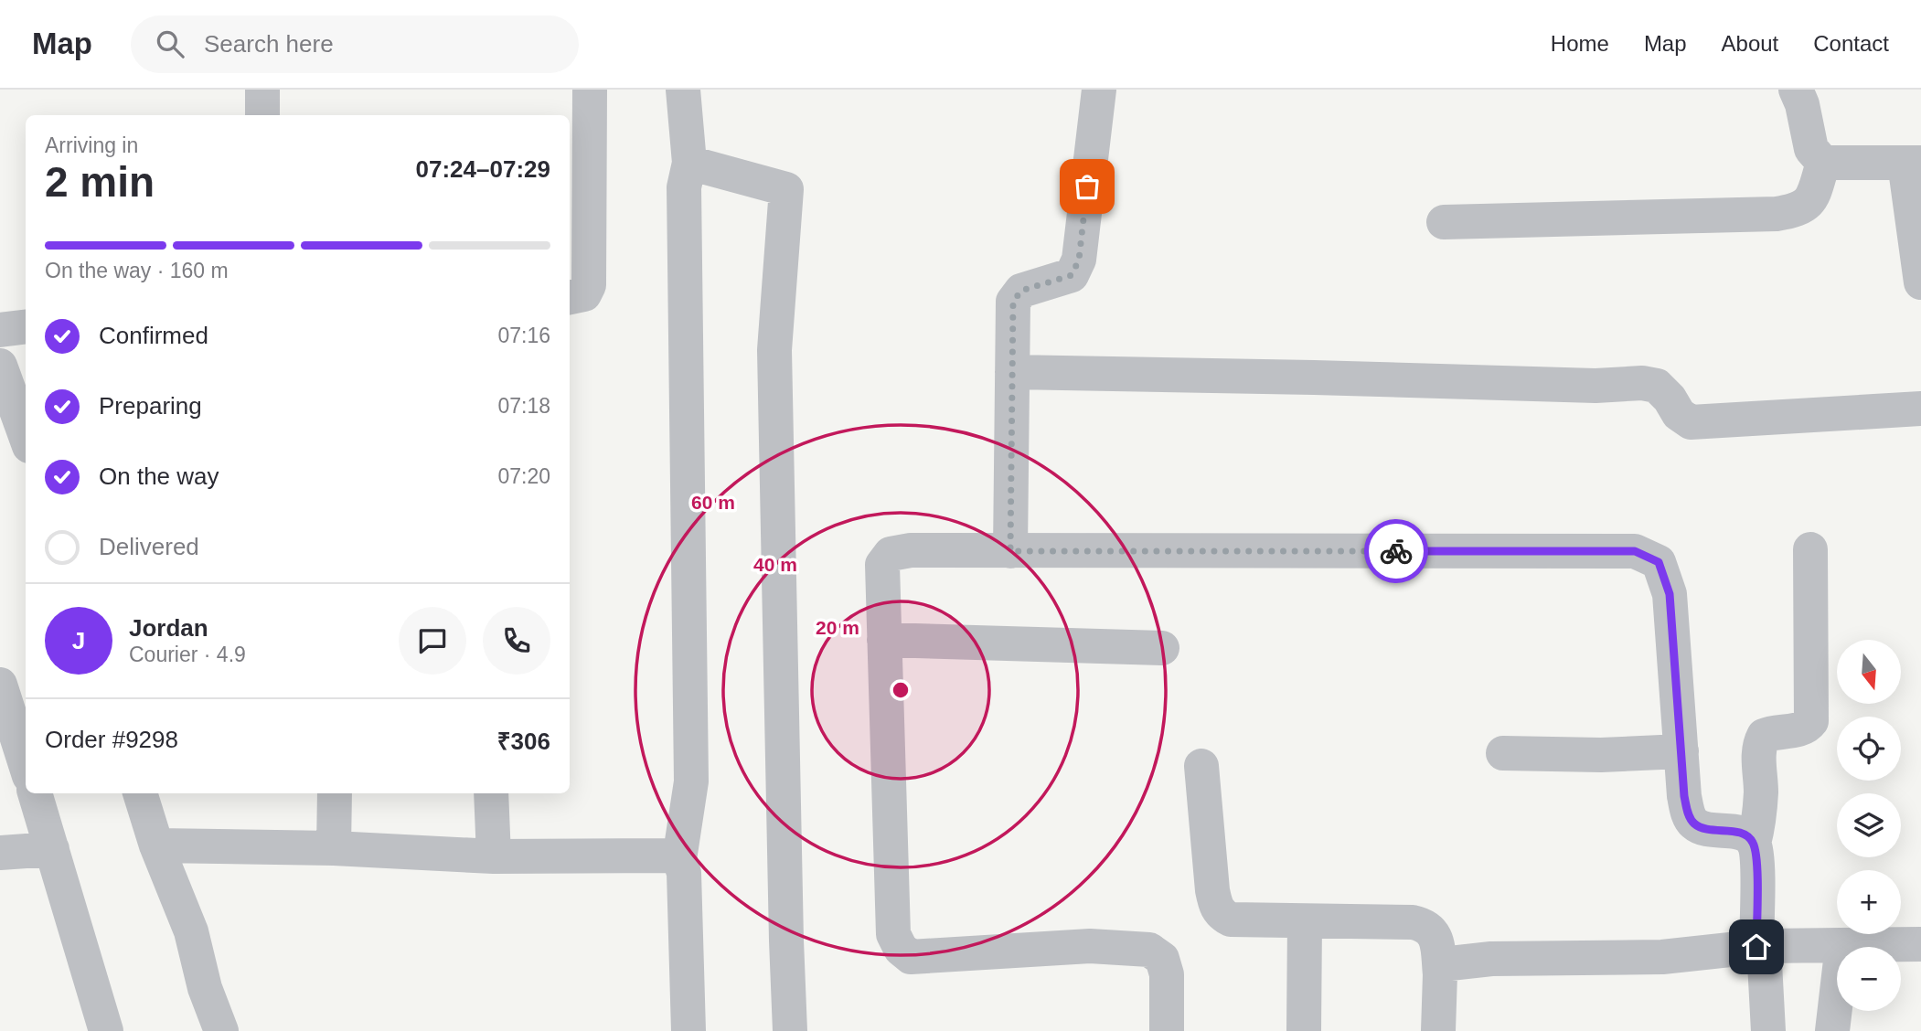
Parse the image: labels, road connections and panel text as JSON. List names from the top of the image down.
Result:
{
  "north": "bottom",
  "page": {
    "header": "Map",
    "search": "Search here",
    "nav": [
      "Home",
      "Map",
      "About",
      "Contact"
    ],
    "heading": ["2 min", "Arriving in", "07:24–07:29"],
    "panel": [
      "Jordan",
      "Courier · 4.9",
      "Order #9298",
      "₹306"
    ],
    "bar": "On the way · 160 m",
    "list": [
      ["Confirmed", "07:16"],
      ["Preparing", "07:18"],
      ["On the way", "07:20"],
      "Delivered"
    ],
    "round": "J",
    "map_buttons": ["+", "−"]
  },
  "rings": ["60 m", "40 m", "20 m"]
}
